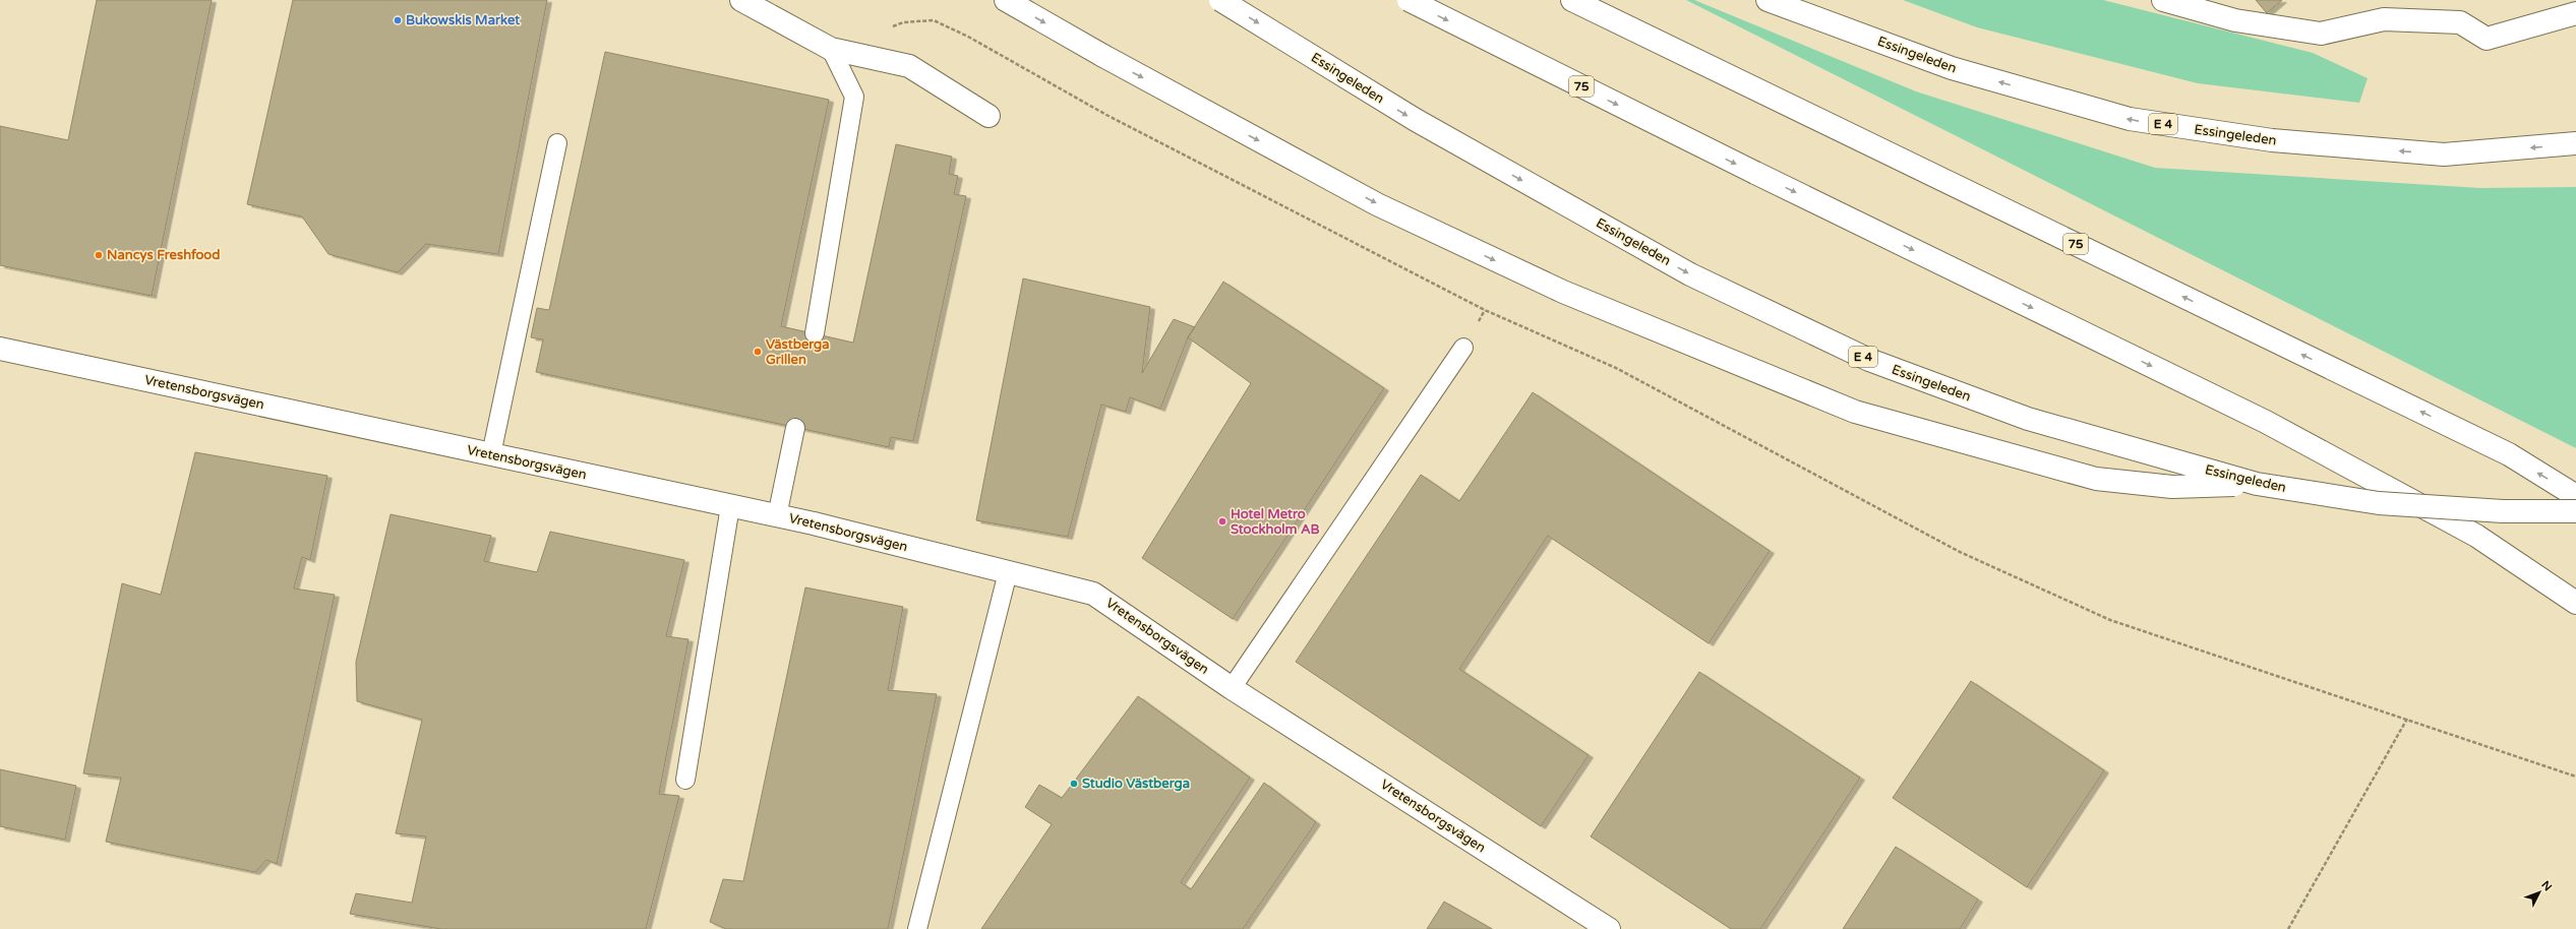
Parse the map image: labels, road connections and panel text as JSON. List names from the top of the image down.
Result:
{
  "streets": {
    "main road": [
      "Essingeleden",
      "75",
      "E 4",
      "Vretensborgsvägen"
    ]
  },
  "places": [
    "Bukowskis Market",
    "Nancys Freshfood",
    "Västberga Grillen",
    "Hotel Metro Stockholm AB",
    "Studio Västberga"
  ],
  "north": "top right"
}
